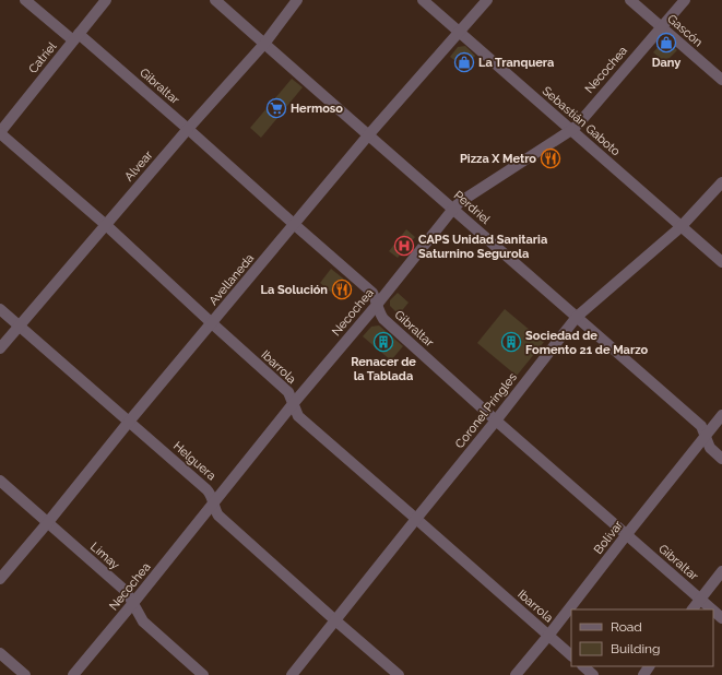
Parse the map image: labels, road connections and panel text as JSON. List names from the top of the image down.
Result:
{
  "streets": {
    "street": [
      "Gascón",
      "Catriel",
      "Necochea",
      "Gibraltar",
      "Sebastián Gaboto",
      "Alvear",
      "Perdriel",
      "Avellaneda",
      "Ibarrola",
      "Coronel Pringles",
      "Helguera",
      "Bolívar",
      "Limay"
    ]
  },
  "crossings": [
    ["Gascón", "Necochea"],
    ["Catriel", "Gibraltar"],
    ["Catriel", "Ibarrola"],
    ["Necochea", "Gibraltar"],
    ["Necochea", "Sebastián Gaboto"],
    ["Necochea", "Perdriel"],
    ["Necochea", "Ibarrola"],
    ["Necochea", "Helguera"],
    ["Necochea", "Limay"],
    ["Gibraltar", "Alvear"],
    ["Gibraltar", "Avellaneda"],
    ["Gibraltar", "Coronel Pringles"],
    ["Gibraltar", "Bolívar"],
    ["Sebastián Gaboto", "Avellaneda"],
    ["Sebastián Gaboto", "Coronel Pringles"],
    ["Alvear", "Perdriel"],
    ["Alvear", "Ibarrola"],
    ["Alvear", "Helguera"],
    ["Perdriel", "Avellaneda"],
    ["Perdriel", "Coronel Pringles"],
    ["Perdriel", "Bolívar"],
    ["Avellaneda", "Ibarrola"],
    ["Avellaneda", "Helguera"],
    ["Avellaneda", "Limay"],
    ["Ibarrola", "Coronel Pringles"],
    ["Ibarrola", "Bolívar"],
    ["Coronel Pringles", "Helguera"]
  ],
  "places": {
    "shop": ["Dany", "La Tranquera"],
    "supermarket": ["Hermoso"],
    "restaurant": ["Pizza X Metro", "La Solución"],
    "hospital": ["CAPS Unidad Sanitaria Saturnino Segurola"],
    "building": ["Renacer de la Tablada", "Sociedad de Fomento 21 de Marzo"]
  },
  "legend": ["Road", "Building"]
}
